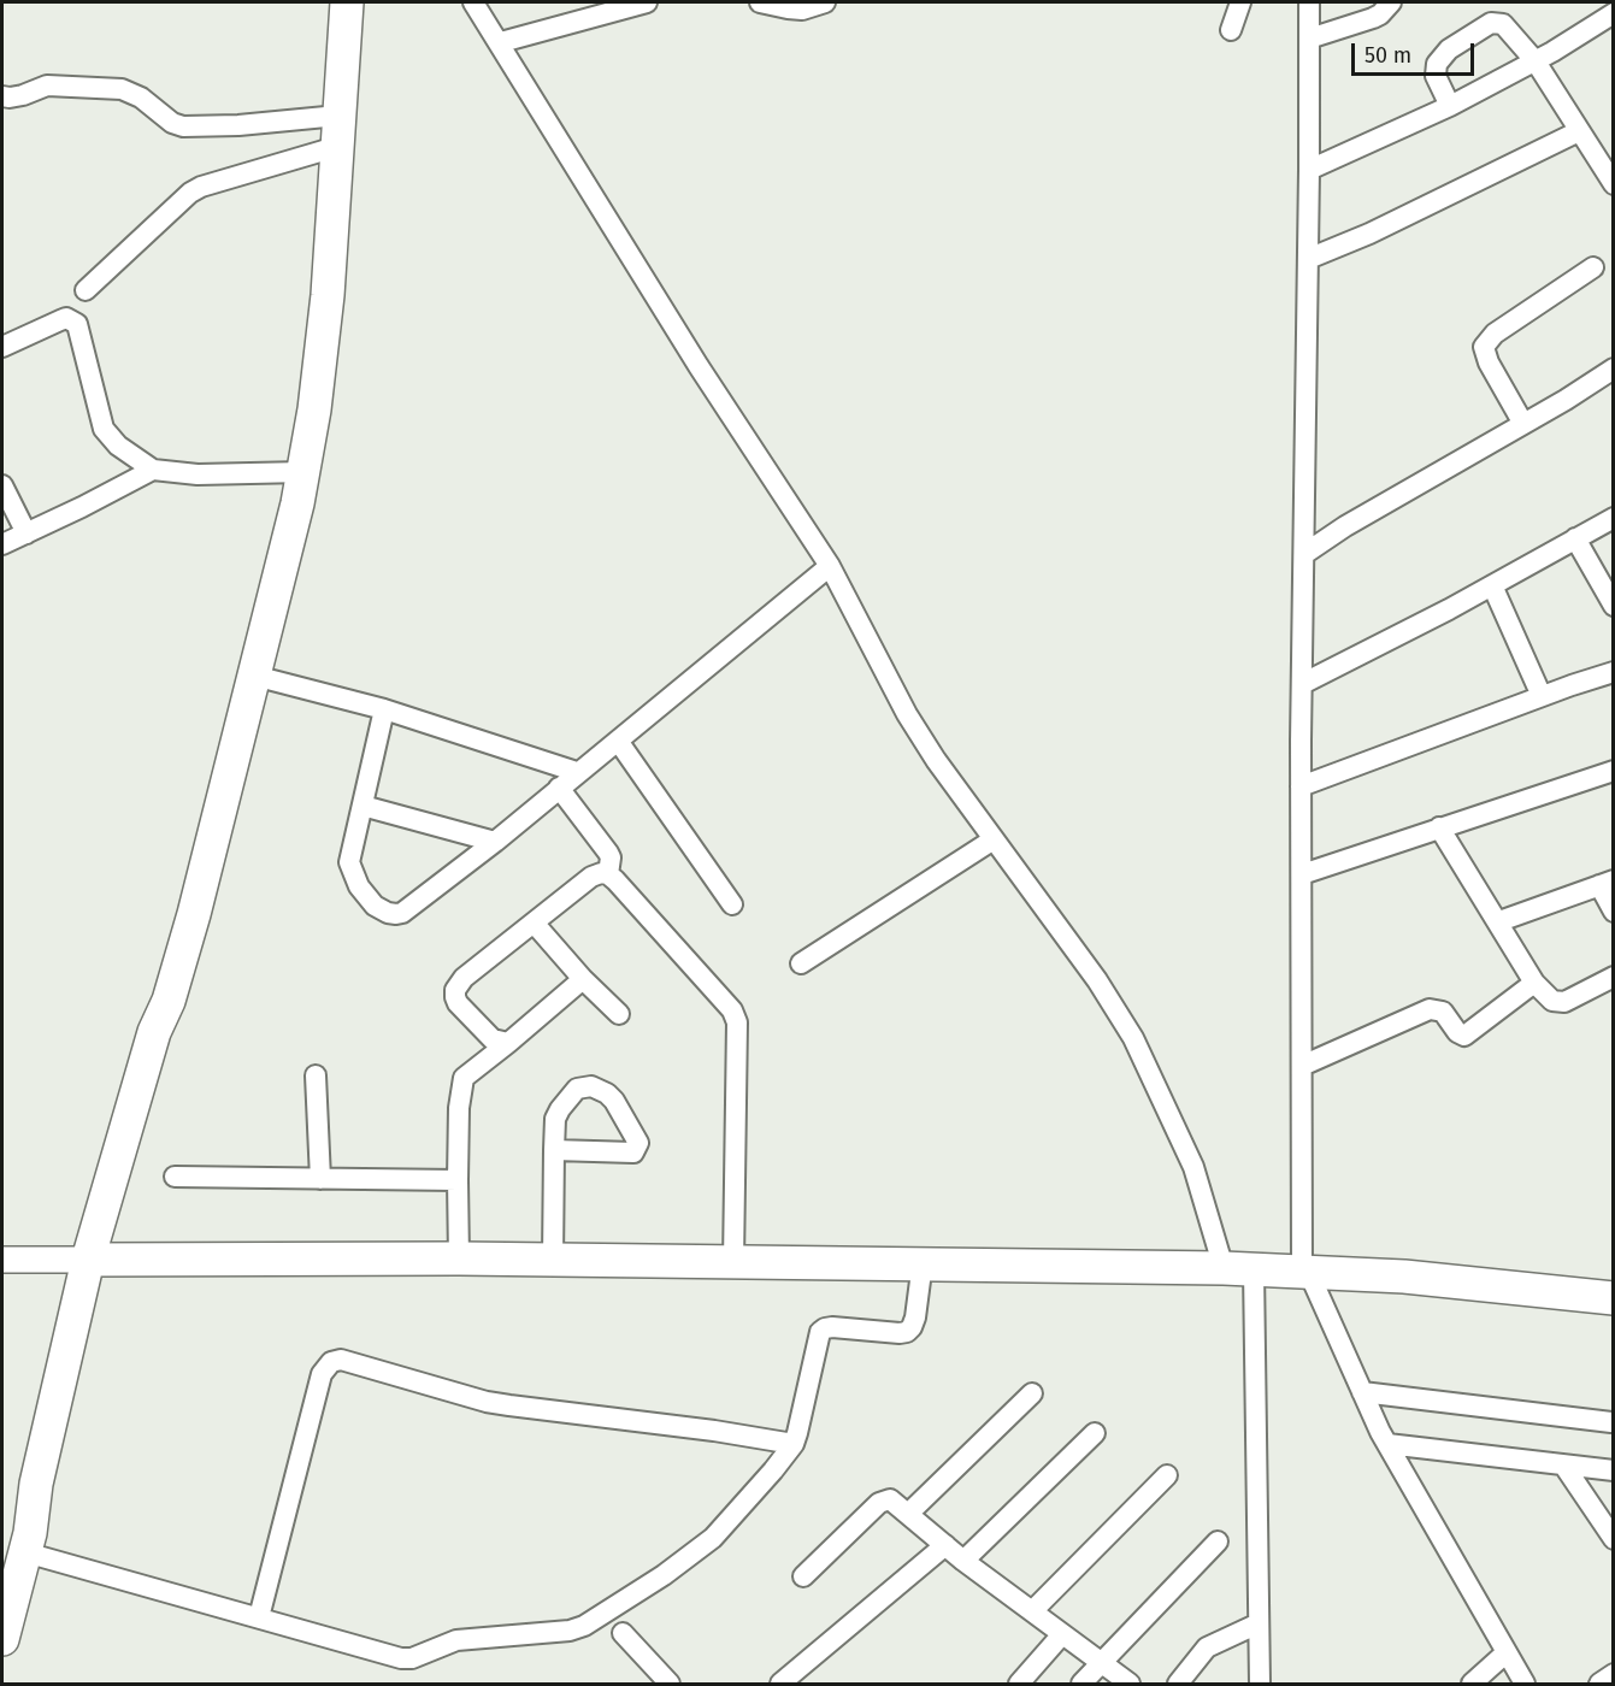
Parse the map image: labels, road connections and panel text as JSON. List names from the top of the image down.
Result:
{
  "scale_bar": "50 m"
}
